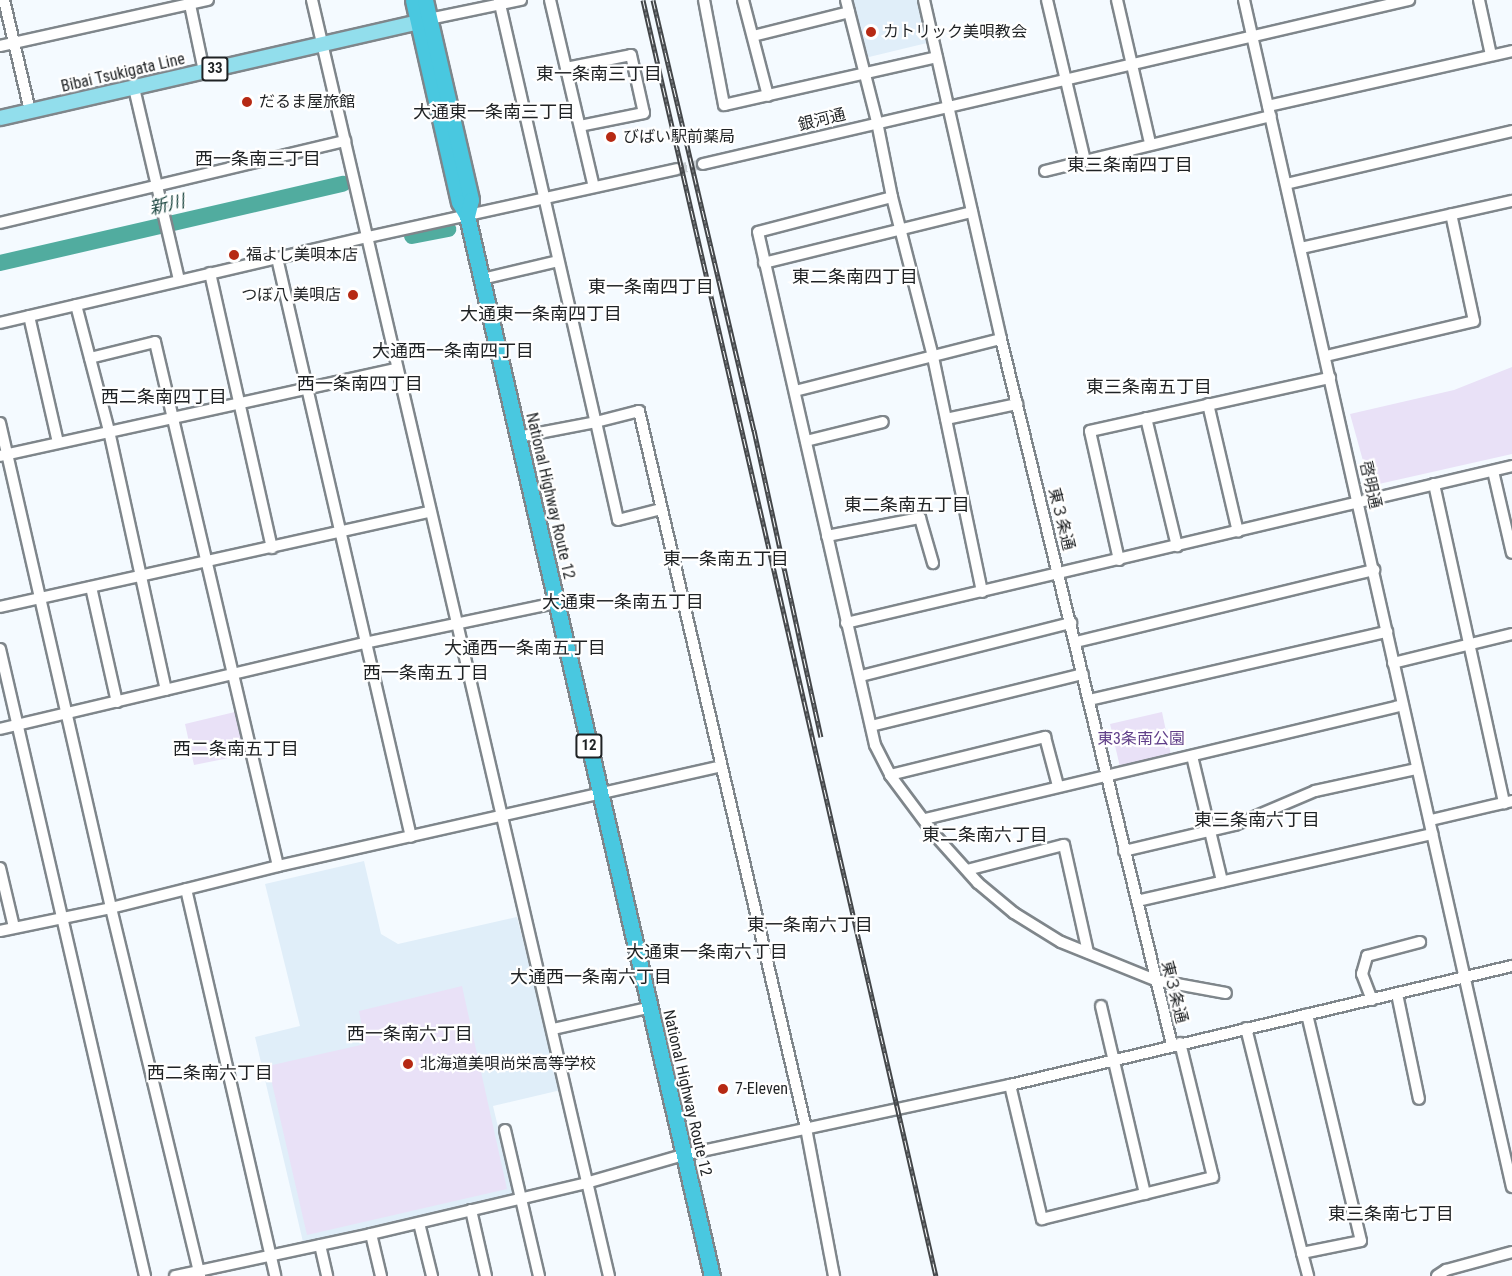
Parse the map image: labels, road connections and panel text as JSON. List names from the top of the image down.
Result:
{
  "streets": {
    "highway": ["National Highway Route 12", "12"],
    "main road": ["33", "Bibai Tsukigata Line"],
    "street": ["銀河通", "啓明通", "東３条通"]
  },
  "crossings": [
    ["Bibai Tsukigata Line", "National Highway Route 12"],
    ["銀河通", "啓明通"],
    ["銀河通", "東３条通"]
  ],
  "districts": [
    "東一条南三丁目",
    "大通東一条南三丁目",
    "西一条南三丁目",
    "東三条南四丁目",
    "東二条南四丁目",
    "東一条南四丁目",
    "大通東一条南四丁目",
    "大通西一条南四丁目",
    "西一条南四丁目",
    "東三条南五丁目",
    "西二条南四丁目",
    "東二条南五丁目",
    "東一条南五丁目",
    "大通東一条南五丁目",
    "大通西一条南五丁目",
    "西一条南五丁目",
    "西二条南五丁目",
    "東三条南六丁目",
    "東二条南六丁目",
    "東一条南六丁目",
    "大通東一条南六丁目",
    "大通西一条南六丁目",
    "西一条南六丁目",
    "西二条南六丁目",
    "東三条南七丁目"
  ],
  "water": ["新川"],
  "parks": ["東3条南公園"],
  "places": [
    "カトリック美唄教会",
    "だるま屋旅館",
    "びばい駅前薬局",
    "福よし美唄本店",
    "つぼ八 美唄店",
    "北海道美唄尚栄高等学校",
    "7-Eleven"
  ]
}
